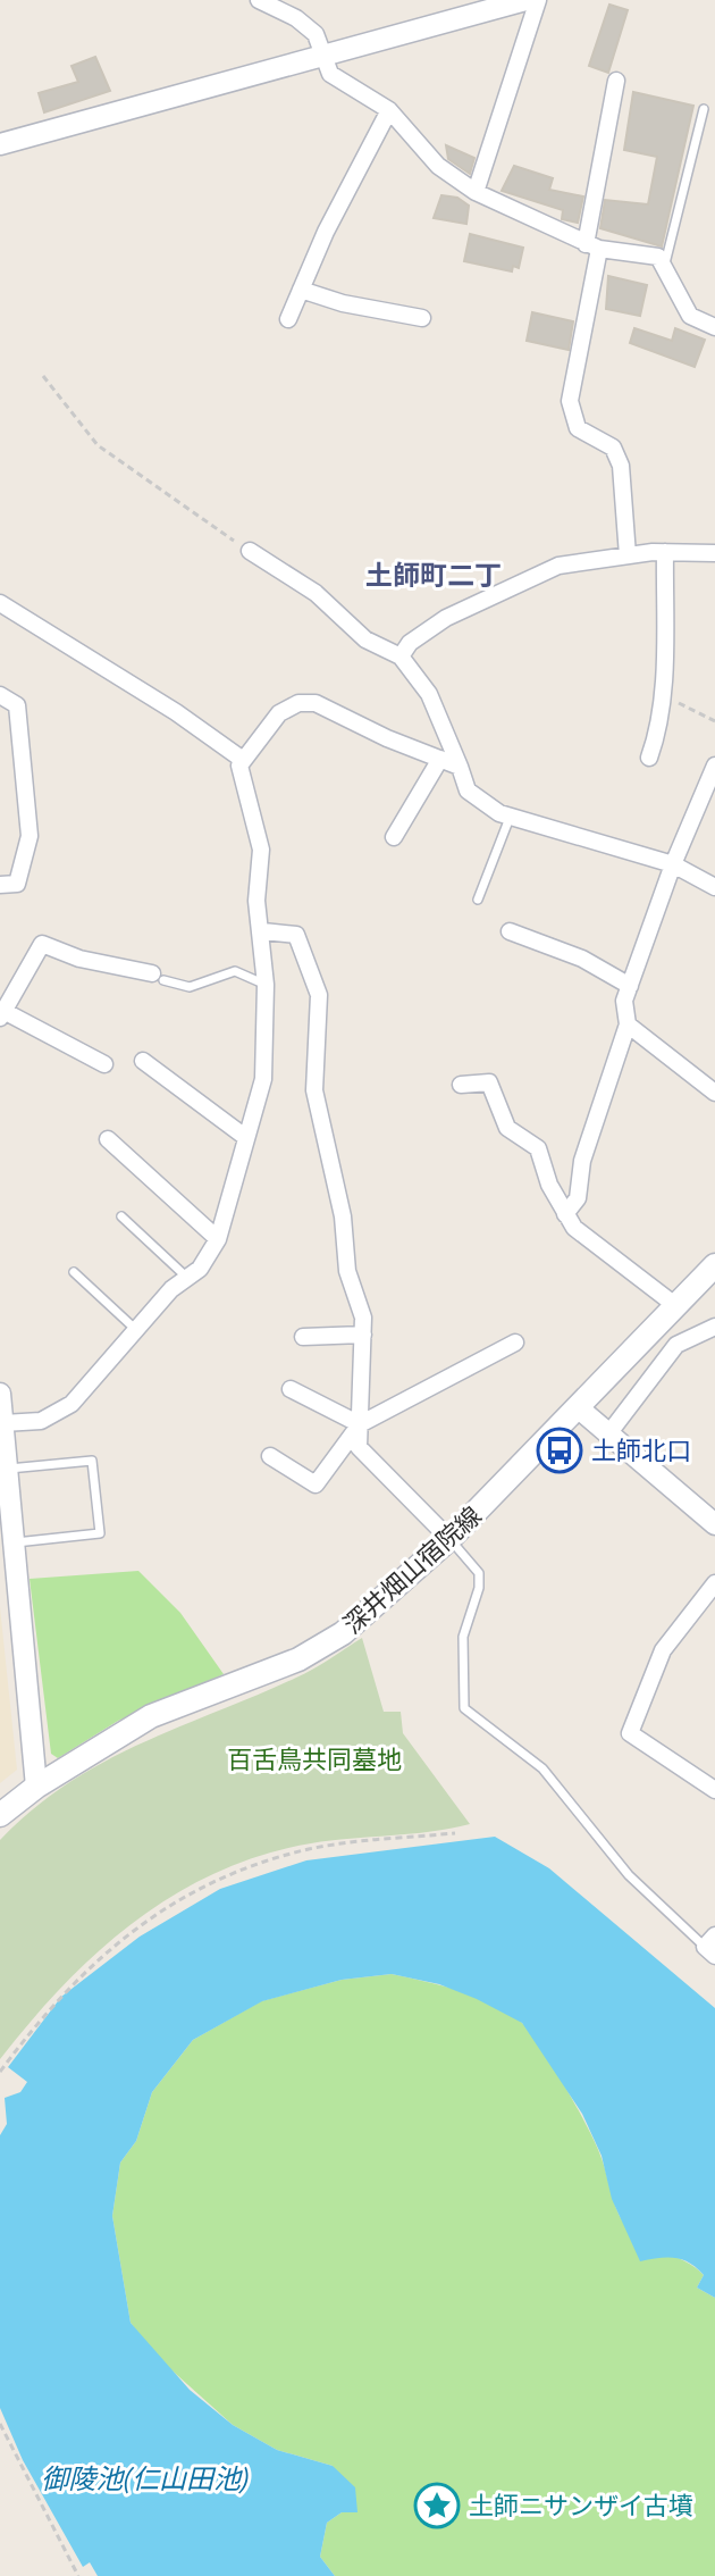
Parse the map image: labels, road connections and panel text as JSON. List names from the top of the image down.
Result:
{
  "streets": {
    "main road": ["深井畑山宿院線"]
  },
  "districts": ["土師町二丁"],
  "water": ["御陵池(仁山田池)"],
  "parks": ["百舌鳥共同墓地"],
  "places": {
    "bus stop": ["土師北口"],
    "place": ["土師ニサンザイ古墳"]
  }
}
